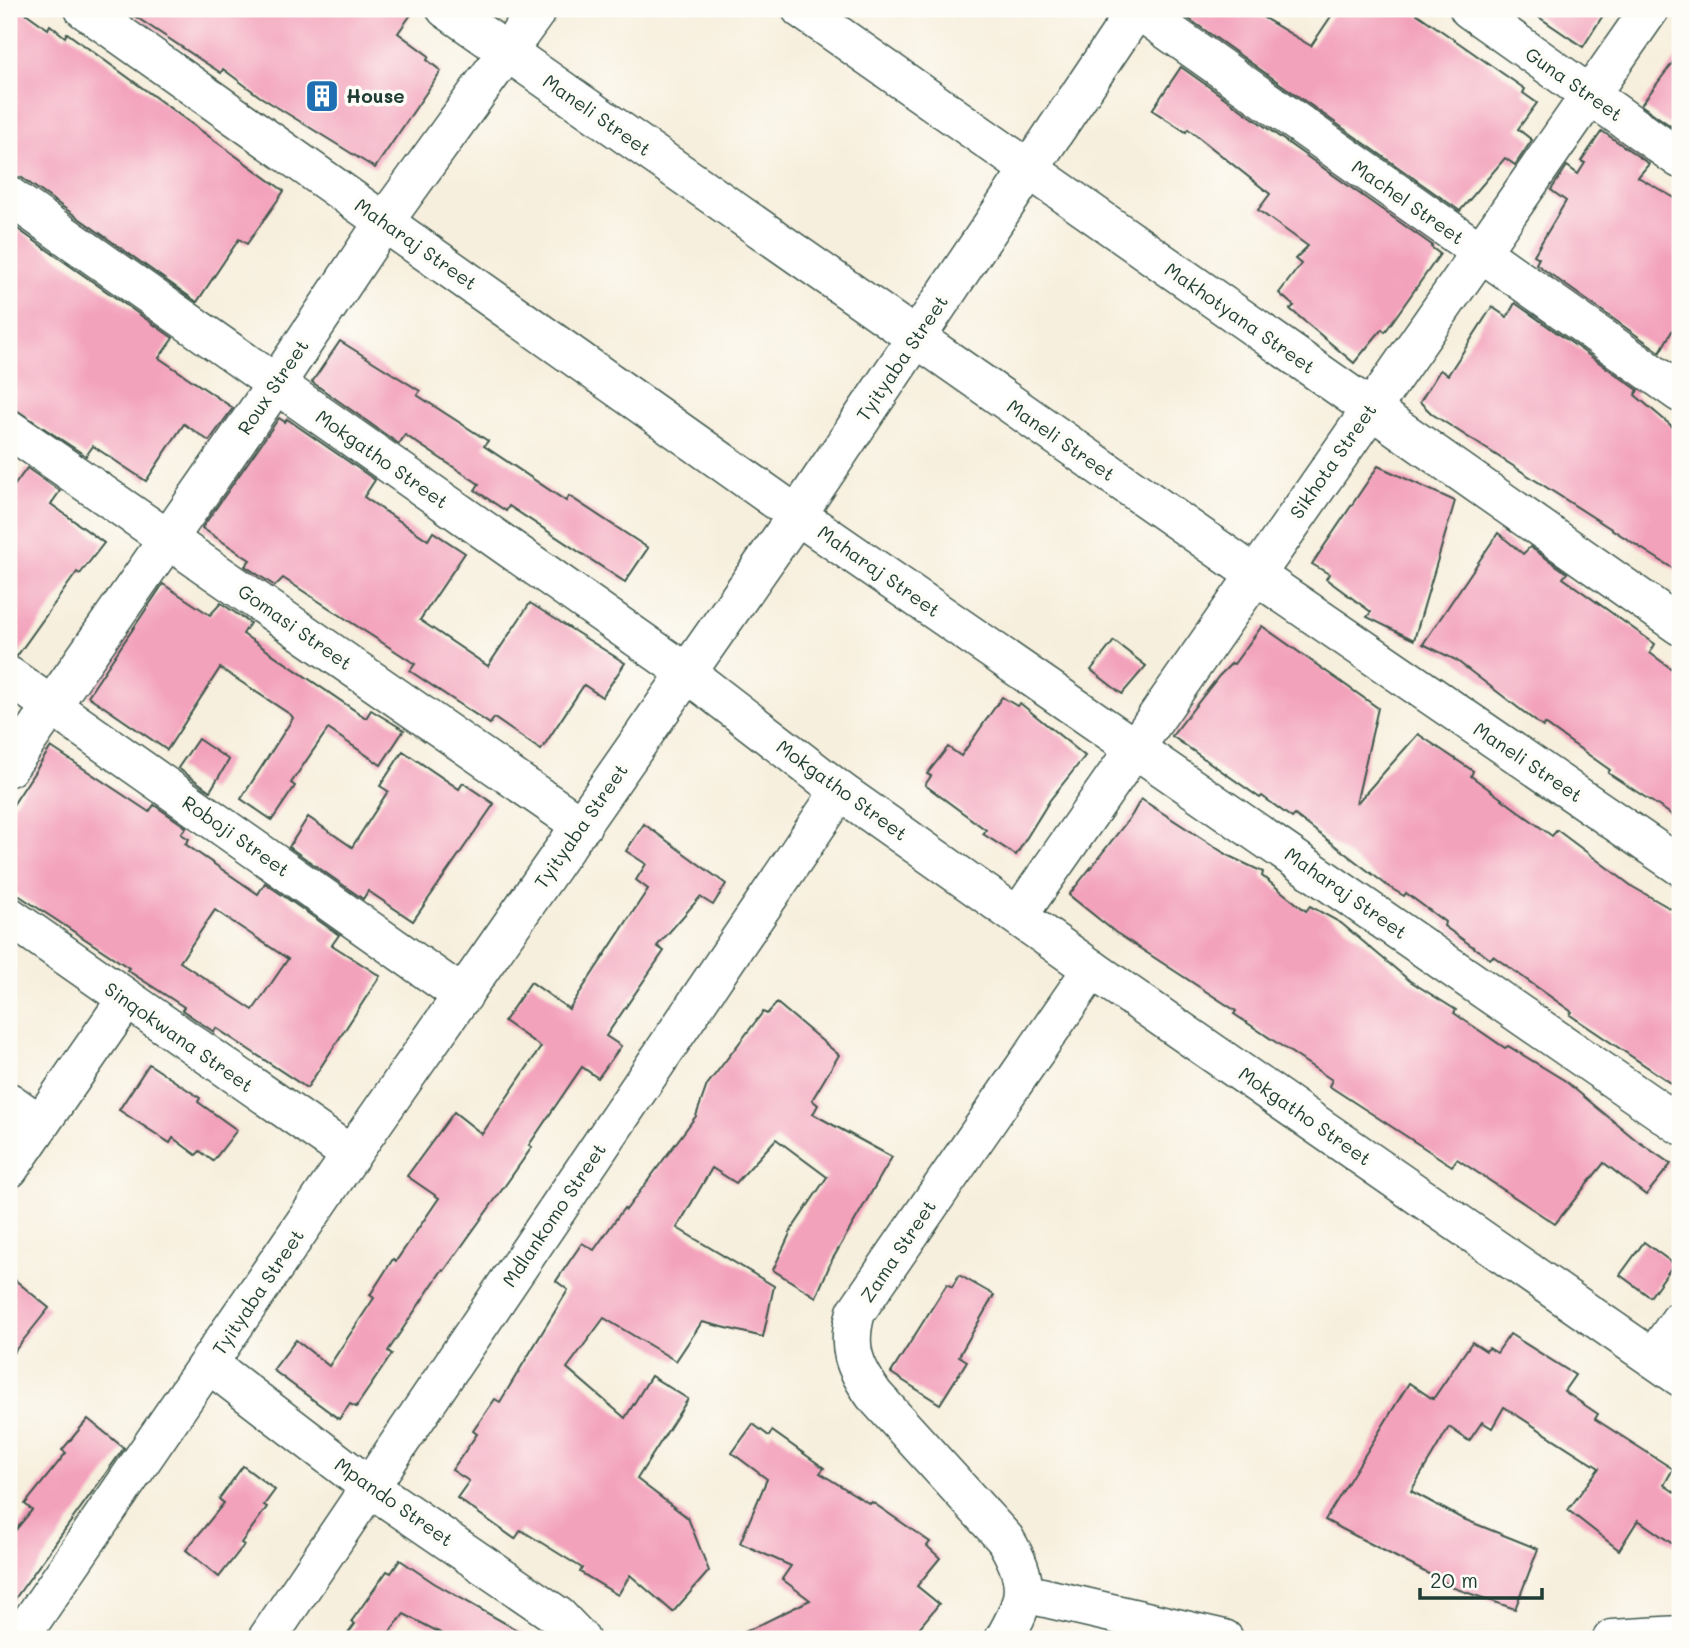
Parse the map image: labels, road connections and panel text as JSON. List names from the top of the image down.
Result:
{
  "streets": {
    "street": [
      "Guna Street",
      "Maneli Street",
      "Machel Street",
      "Maharaj Street",
      "Makhotyana Street",
      "Tyityaba Street",
      "Roux Street",
      "Mokgatho Street",
      "Sikhota Street",
      "Gomasi Street",
      "Roboji Street",
      "Sinqokwana Street",
      "Mdlankomo Street",
      "Zama Street",
      "Mpando Street"
    ]
  },
  "crossings": [
    ["Guna Street", "Sikhota Street"],
    ["Maneli Street", "Tyityaba Street"],
    ["Maneli Street", "Roux Street"],
    ["Maneli Street", "Sikhota Street"],
    ["Machel Street", "Tyityaba Street"],
    ["Machel Street", "Sikhota Street"],
    ["Maharaj Street", "Tyityaba Street"],
    ["Maharaj Street", "Roux Street"],
    ["Maharaj Street", "Sikhota Street"],
    ["Makhotyana Street", "Tyityaba Street"],
    ["Makhotyana Street", "Sikhota Street"],
    ["Tyityaba Street", "Mokgatho Street"],
    ["Tyityaba Street", "Gomasi Street"],
    ["Tyityaba Street", "Roboji Street"],
    ["Tyityaba Street", "Sinqokwana Street"],
    ["Tyityaba Street", "Mpando Street"],
    ["Roux Street", "Mokgatho Street"],
    ["Roux Street", "Gomasi Street"],
    ["Roux Street", "Roboji Street"],
    ["Mokgatho Street", "Sikhota Street"],
    ["Mokgatho Street", "Mdlankomo Street"],
    ["Mokgatho Street", "Zama Street"],
    ["Mdlankomo Street", "Mpando Street"]
  ],
  "places": {
    "building": ["House"]
  },
  "scale_bar": "20 m"
}
